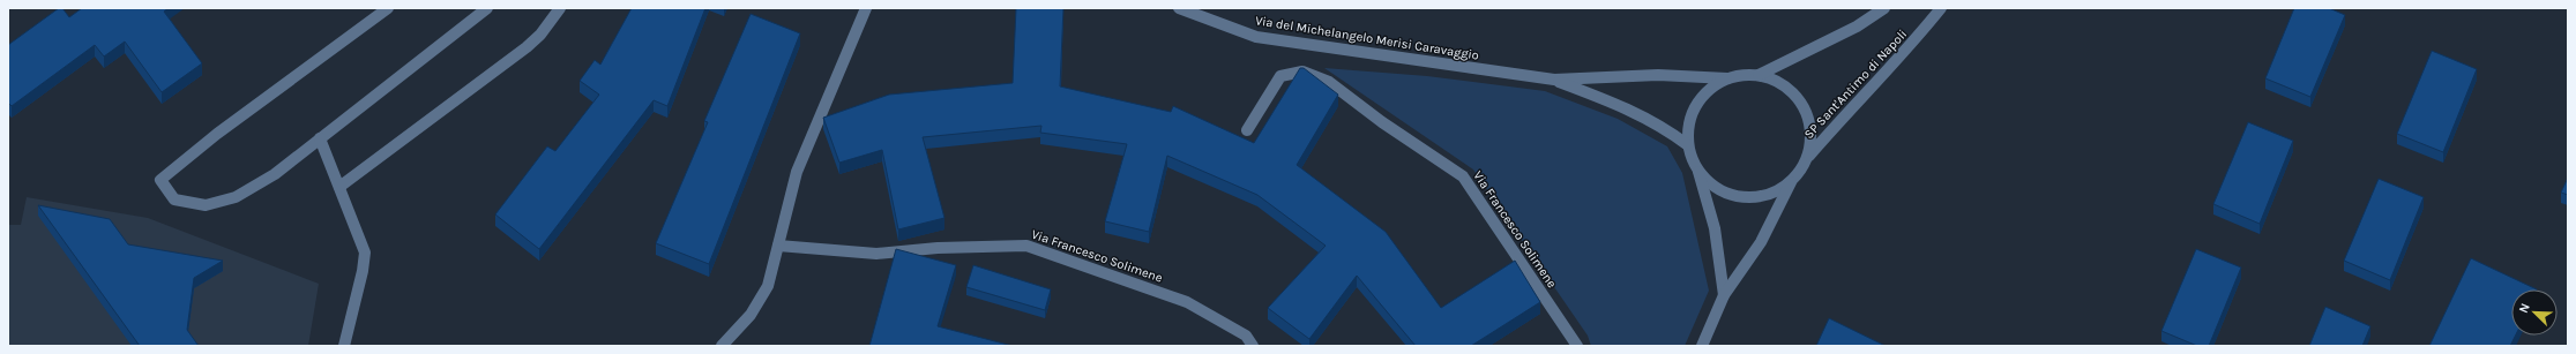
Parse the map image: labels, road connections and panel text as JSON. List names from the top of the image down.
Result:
{
  "streets": {
    "street": ["Via del Michelangelo Merisi Caravaggio", "SP Sant'Antimo di Napoli", "Via Francesco Solimene"]
  },
  "crossings": [
    ["Via del Michelangelo Merisi Caravaggio", "SP Sant'Antimo di Napoli"]
  ],
  "north": "top left"
}
